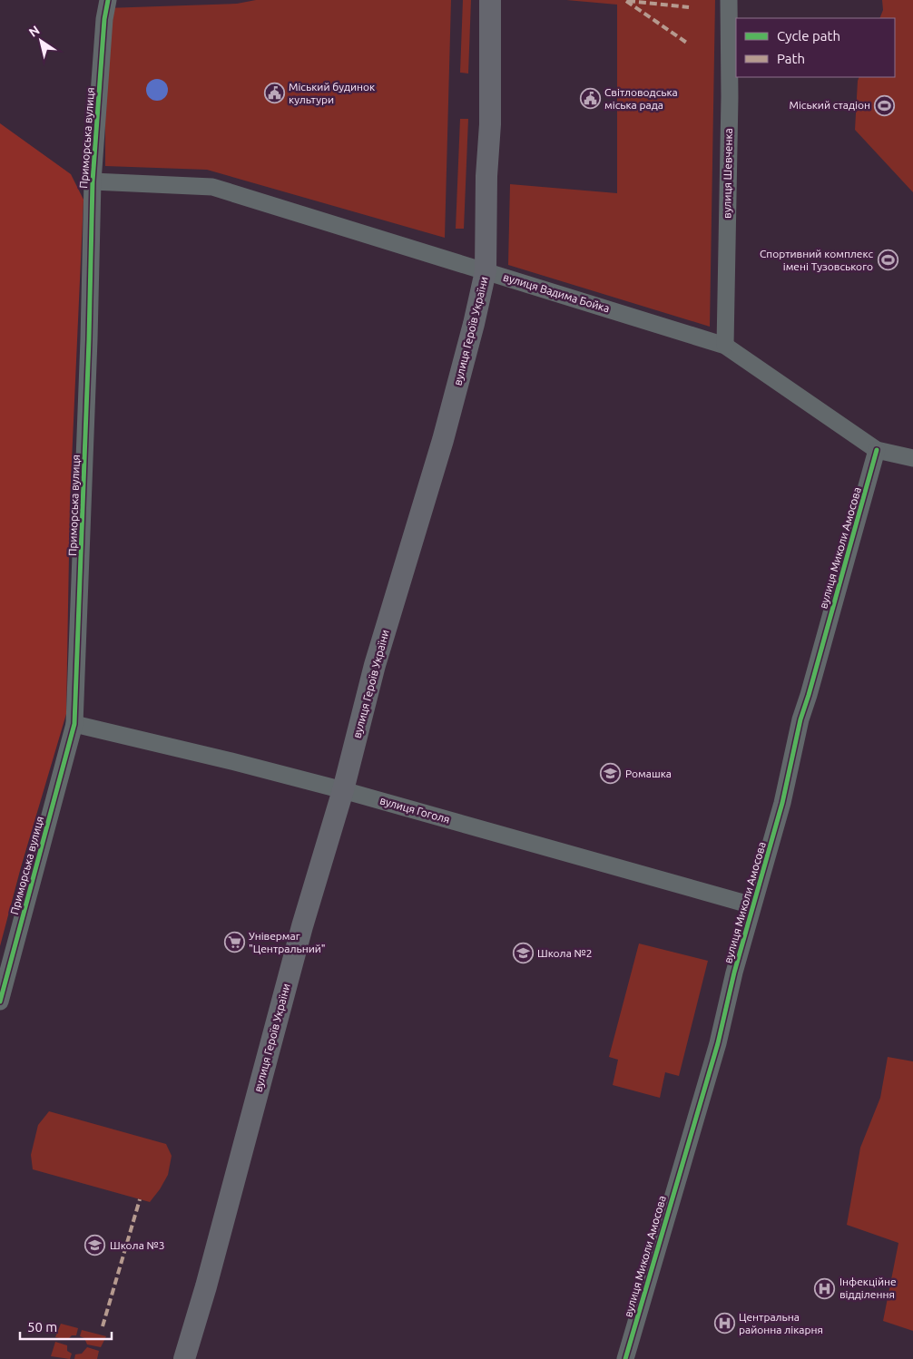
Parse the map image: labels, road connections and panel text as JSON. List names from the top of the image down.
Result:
{
  "streets": {
    "main road": ["вулиця Героїв України"],
    "street": [
      "Приморська вулиця",
      "вулиця Шевченка",
      "вулиця Вадима Бойка",
      "вулиця Миколи Амосова",
      "вулиця Гоголя"
    ]
  },
  "crossings": [
    ["Приморська вулиця", "вулиця Вадима Бойка"],
    ["Приморська вулиця", "вулиця Гоголя"],
    ["вулиця Шевченка", "вулиця Вадима Бойка"],
    ["вулиця Вадима Бойка", "вулиця Героїв України"],
    ["вулиця Вадима Бойка", "вулиця Миколи Амосова"],
    ["вулиця Героїв України", "вулиця Гоголя"],
    ["вулиця Миколи Амосова", "вулиця Гоголя"]
  ],
  "places": {
    "public building": ["Міський будинок культури", "Світловодська міська рада"],
    "sports": ["Міський стадіон", "Спортивний комплекс імені Тузовського"],
    "school or university": ["Ромашка", "Школа №2", "Школа №3"],
    "supermarket": ["Універмаг \"Центральний\""],
    "hospital": ["Інфекційне відділення", "Центральна районна лікарня"]
  },
  "legend": ["Cycle path", "Path"],
  "scale_bar": "50 m",
  "north": "top left"
}
